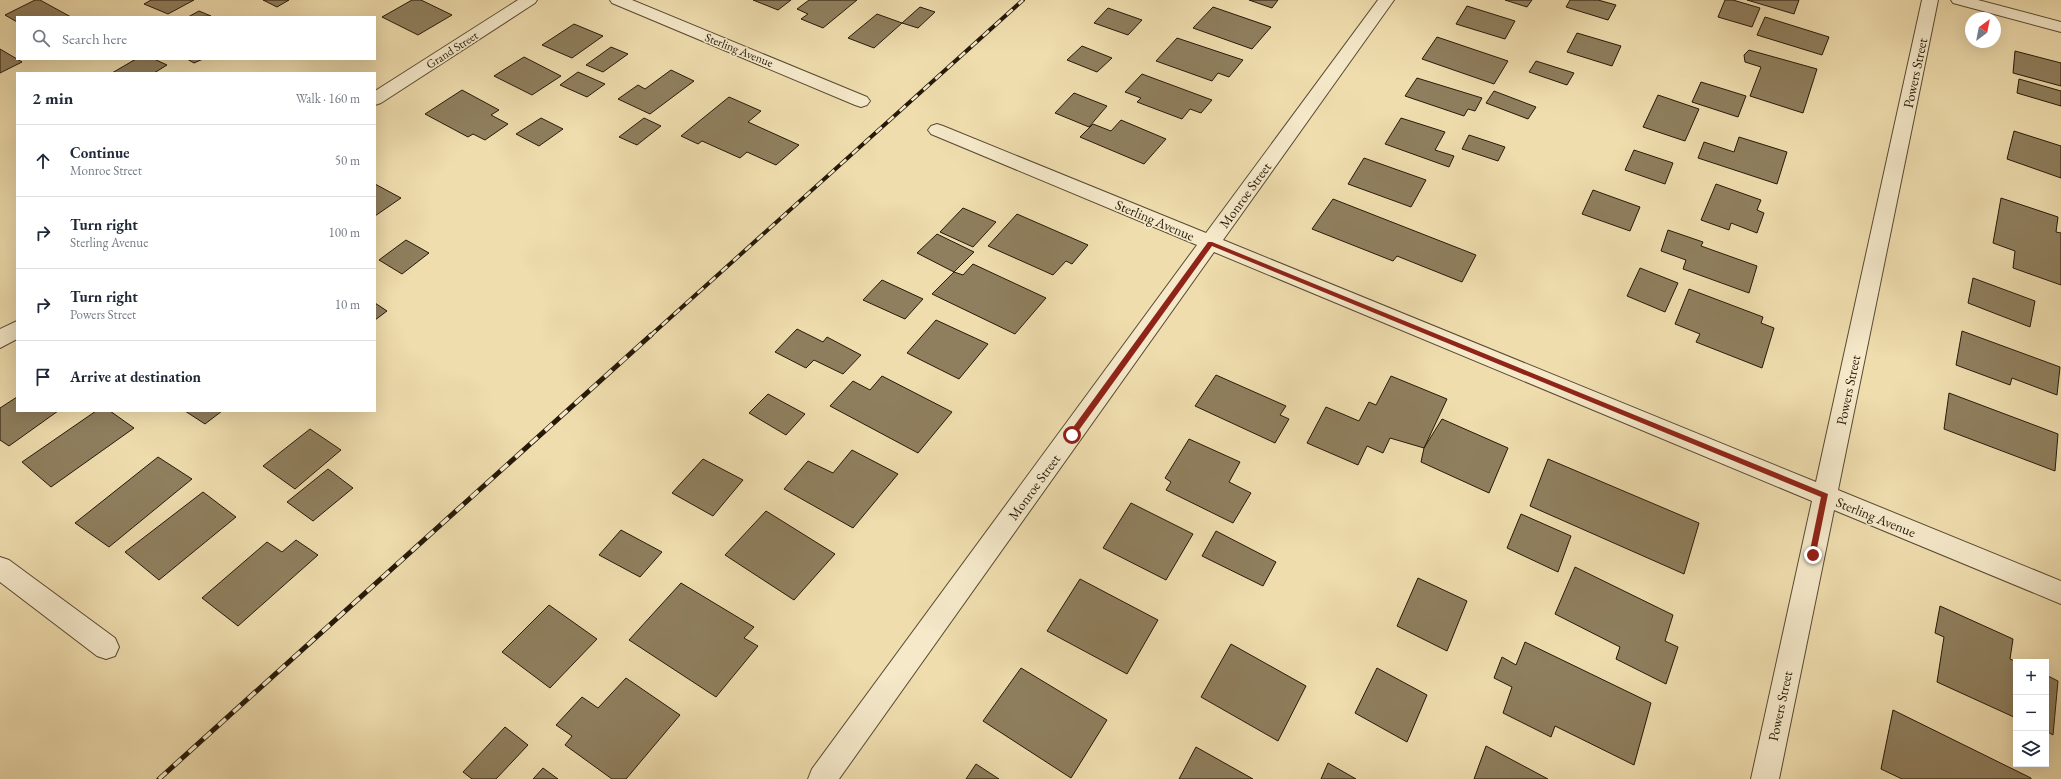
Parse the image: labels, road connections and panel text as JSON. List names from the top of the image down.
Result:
{
  "streets": {
    "street": [
      "Grand Street",
      "Sterling Avenue",
      "Powers Street",
      "Monroe Street"
    ]
  },
  "crossings": [
    ["Sterling Avenue", "Powers Street"],
    ["Sterling Avenue", "Monroe Street"]
  ],
  "north": "top right",
  "page": {
    "search": "Search here",
    "heading": ["2 min", "Walk · 160 m"],
    "list": [
      ["Continue", "Monroe Street", "50 m"],
      ["Turn right", "Sterling Avenue", "100 m"],
      ["Turn right", "Powers Street", "10 m"],
      "Arrive at destination"
    ],
    "map_buttons": ["+", "−"]
  }
}
